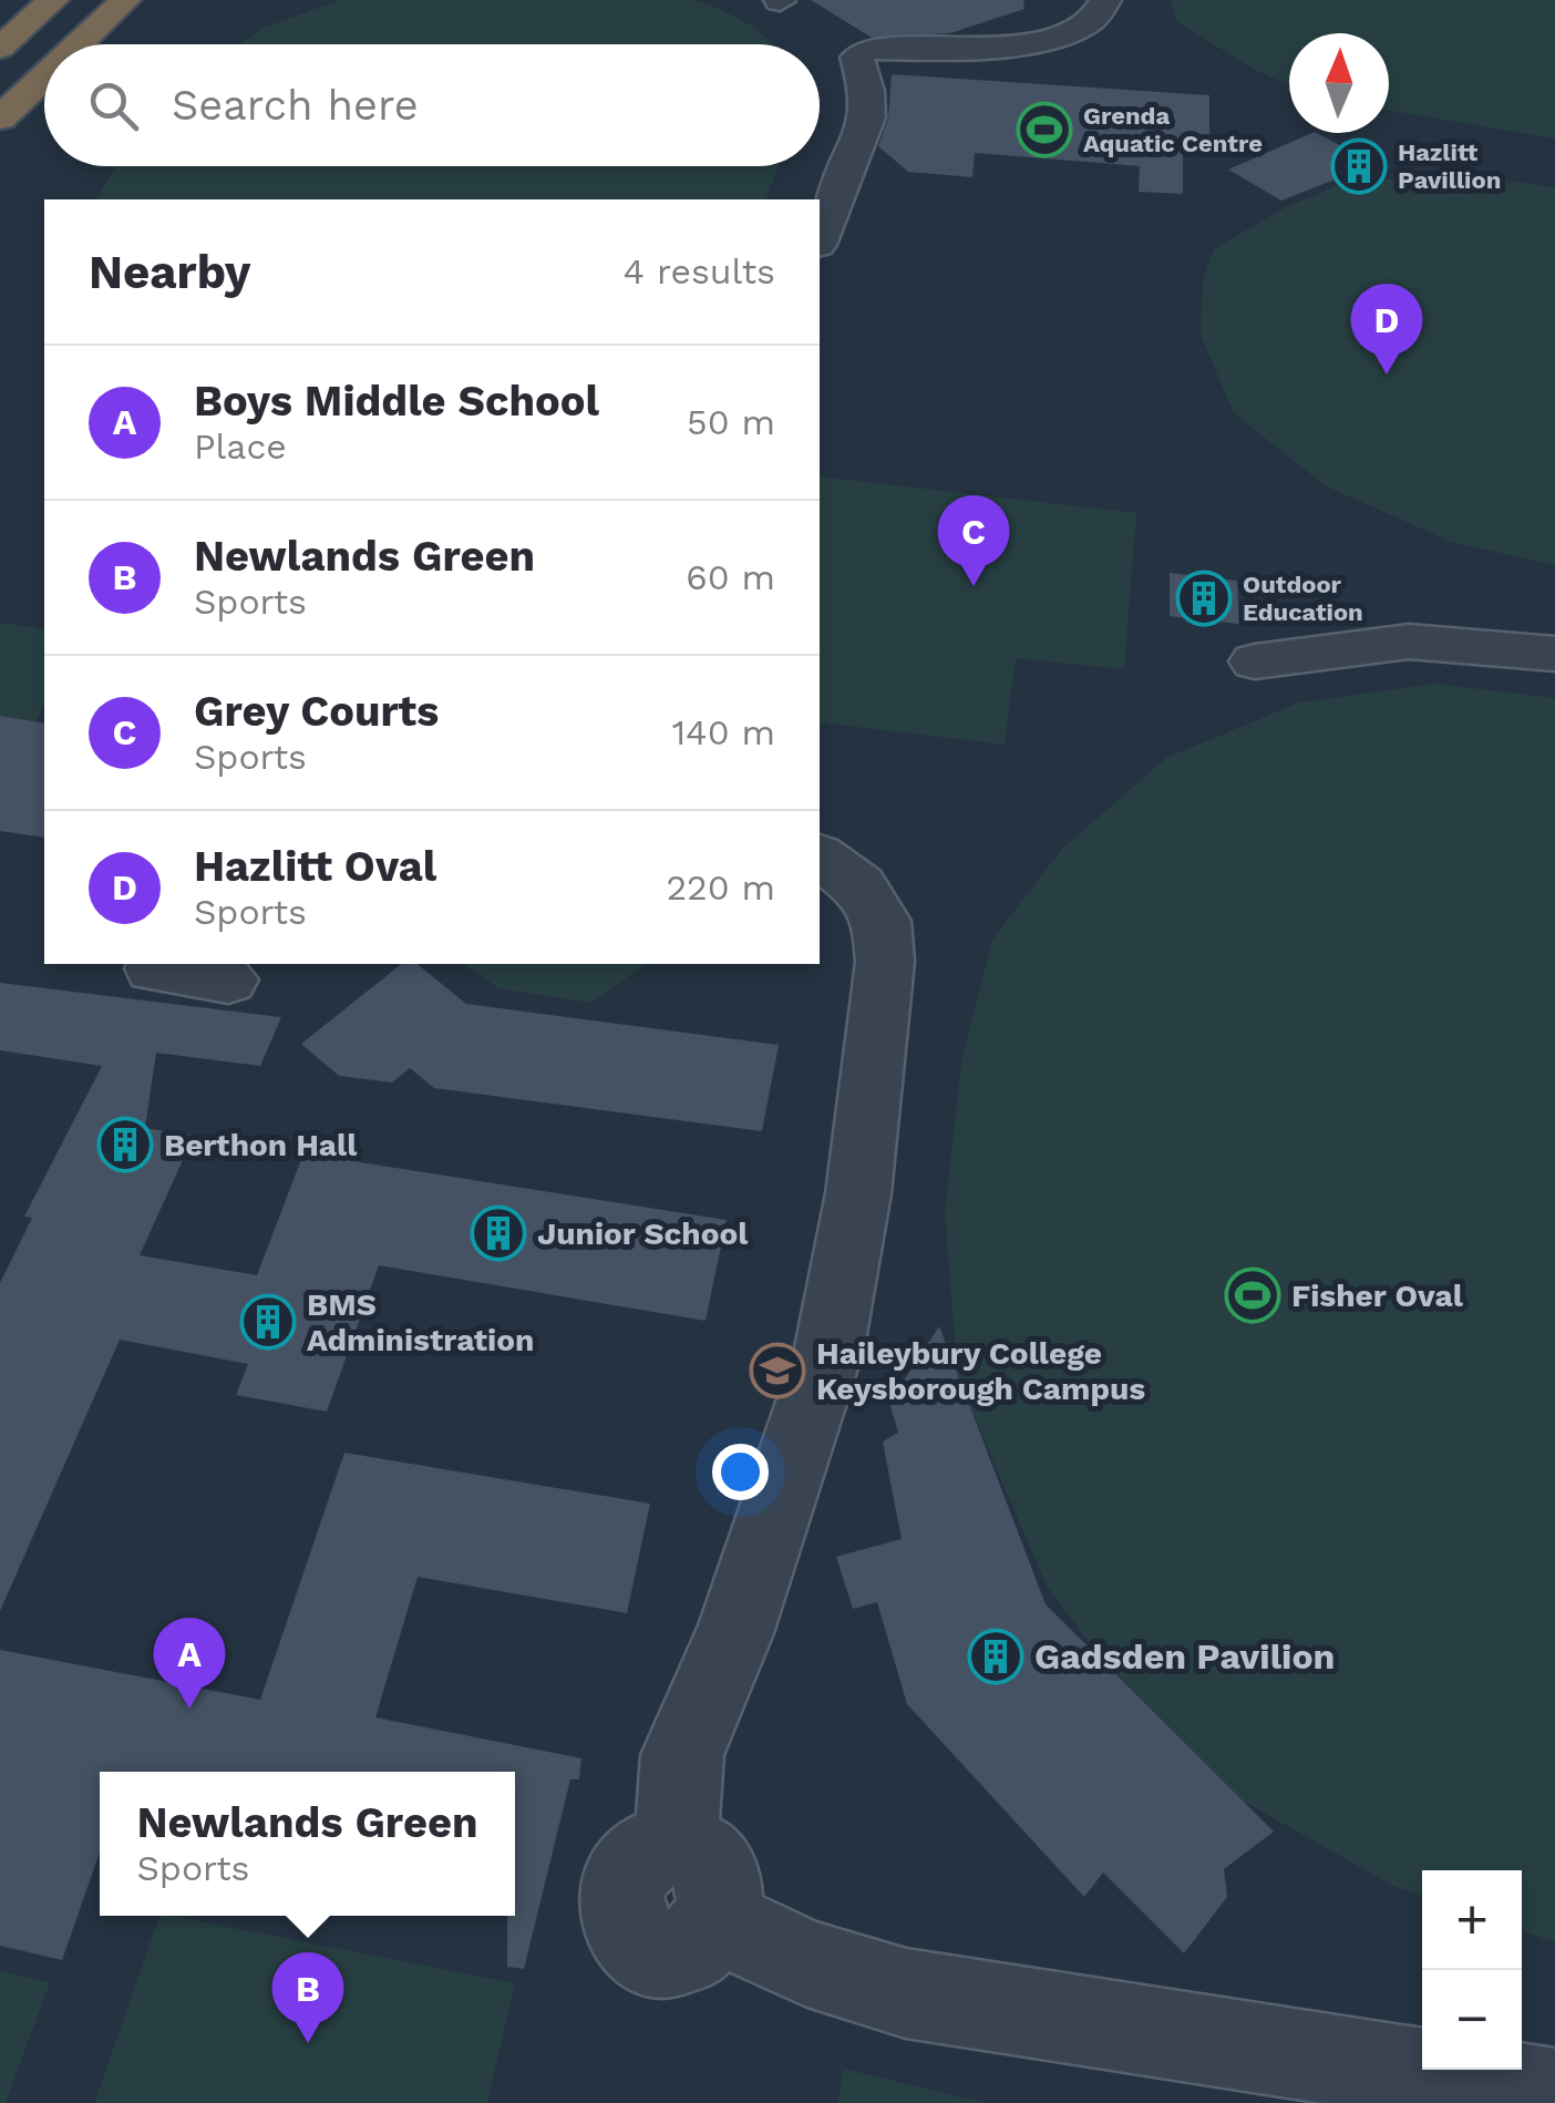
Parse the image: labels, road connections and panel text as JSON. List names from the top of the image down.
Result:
{
  "places": {
    "sports": ["Grenda Aquatic Centre", "Fisher Oval"],
    "building": [
      "Hazlitt Pavillion",
      "Outdoor Education",
      "Berthon Hall",
      "Junior School",
      "BMS Administration",
      "Gadsden Pavilion"
    ],
    "school or university": ["Haileybury College Keysborough Campus"]
  },
  "north": "top",
  "page": {
    "search": "Search here",
    "heading": ["Nearby", "4 results"],
    "pins": [
      "D",
      "C",
      "A",
      "B"
    ],
    "list": [
      {
        "mark": "A",
        "name": "Boys Middle School",
        "note": "Place",
        "value": "50 m"
      },
      {
        "mark": "B",
        "name": "Newlands Green",
        "note": "Sports",
        "value": "60 m"
      },
      {
        "mark": "C",
        "name": "Grey Courts",
        "note": "Sports",
        "value": "140 m"
      },
      {
        "mark": "D",
        "name": "Hazlitt Oval",
        "note": "Sports",
        "value": "220 m"
      }
    ],
    "popup": ["Newlands Green", "Sports"],
    "map_buttons": ["+", "−"]
  }
}
